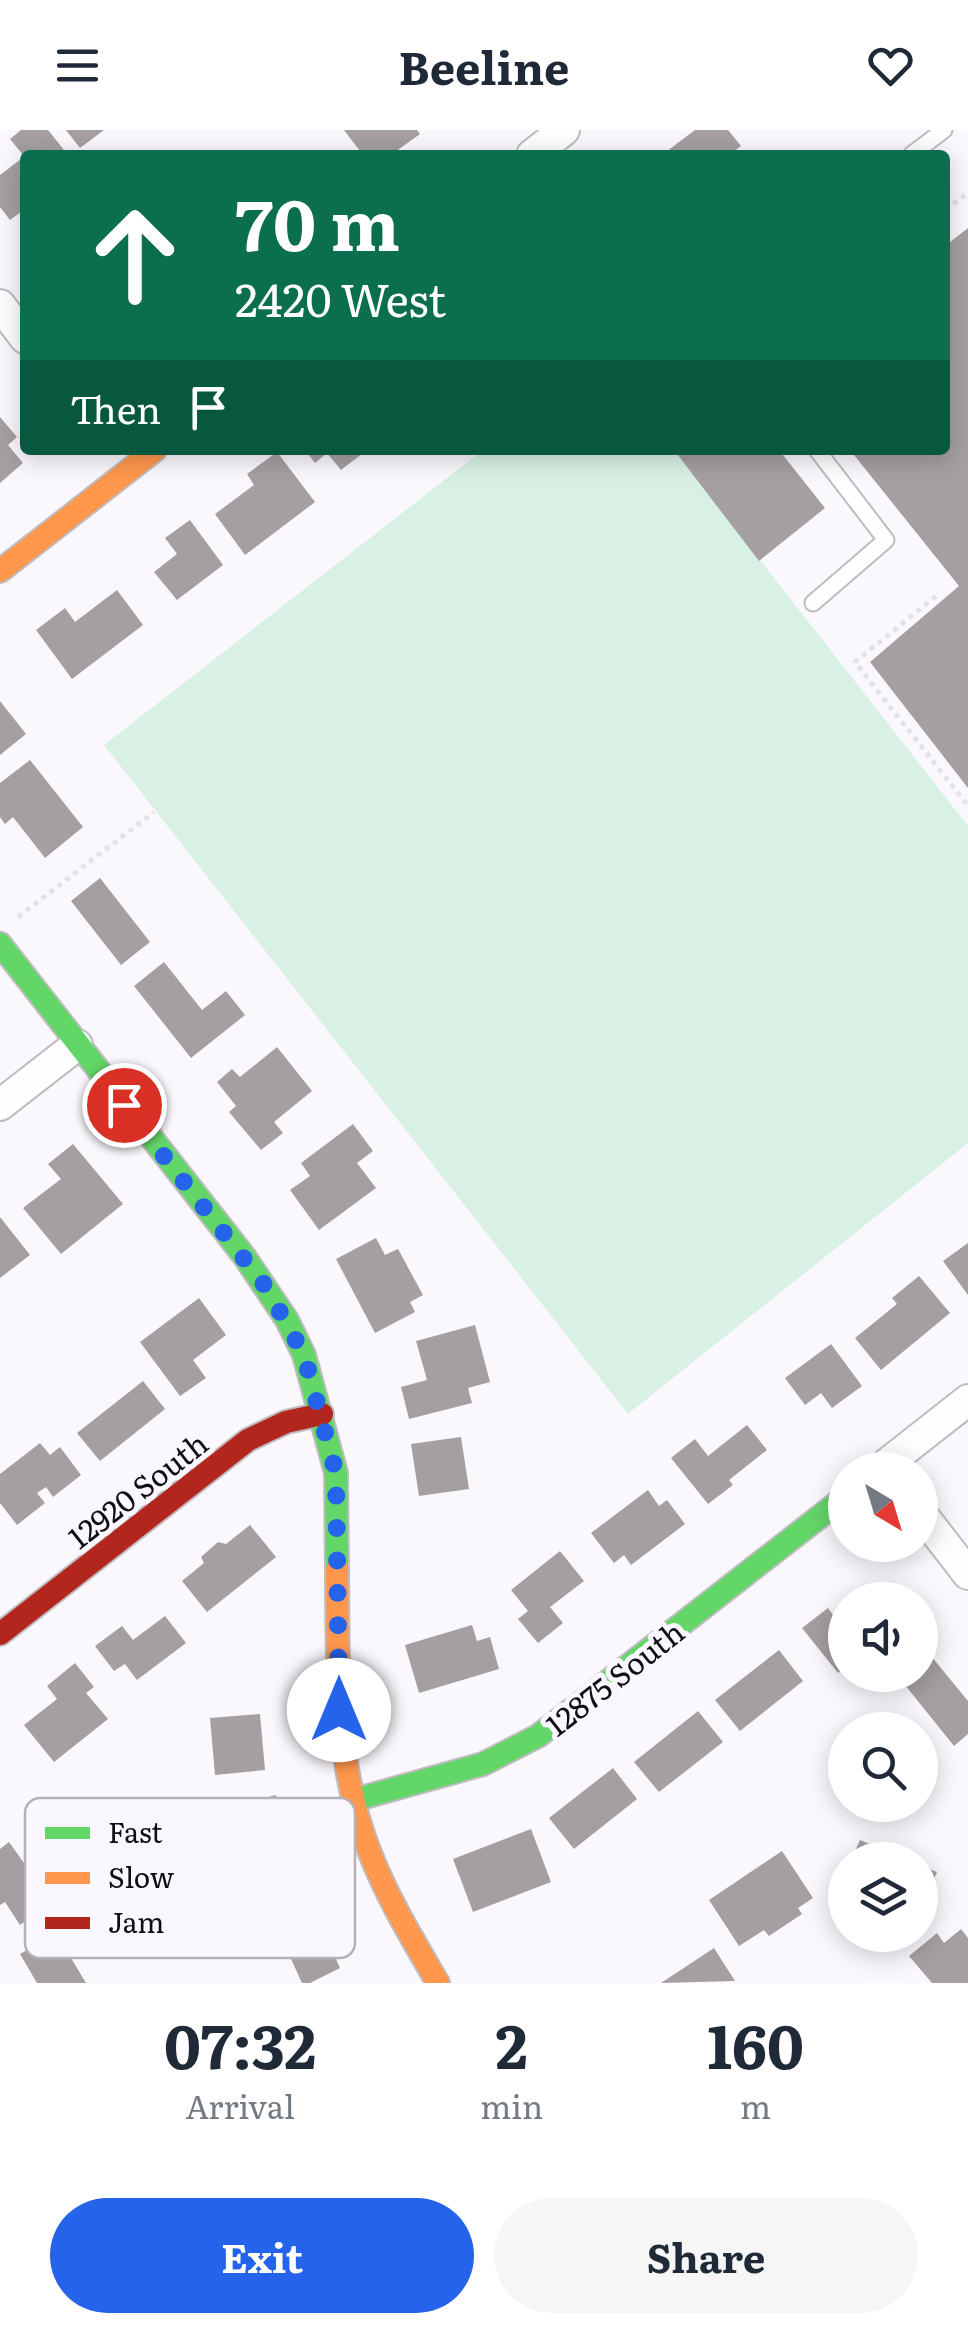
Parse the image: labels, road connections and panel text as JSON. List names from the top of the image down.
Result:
{
  "streets": {
    "street": ["12920 South", "12875 South"]
  },
  "legend": ["Fast", "Slow", "Jam"],
  "north": "bottom right",
  "page": {
    "header": "Beeline",
    "turn": ["70 m", "2420 West"],
    "then": "Then",
    "eta": [
      "07:32",
      "Arrival",
      "2",
      "min",
      "160",
      "m"
    ],
    "buttons": ["Exit", "Share"]
  }
}
